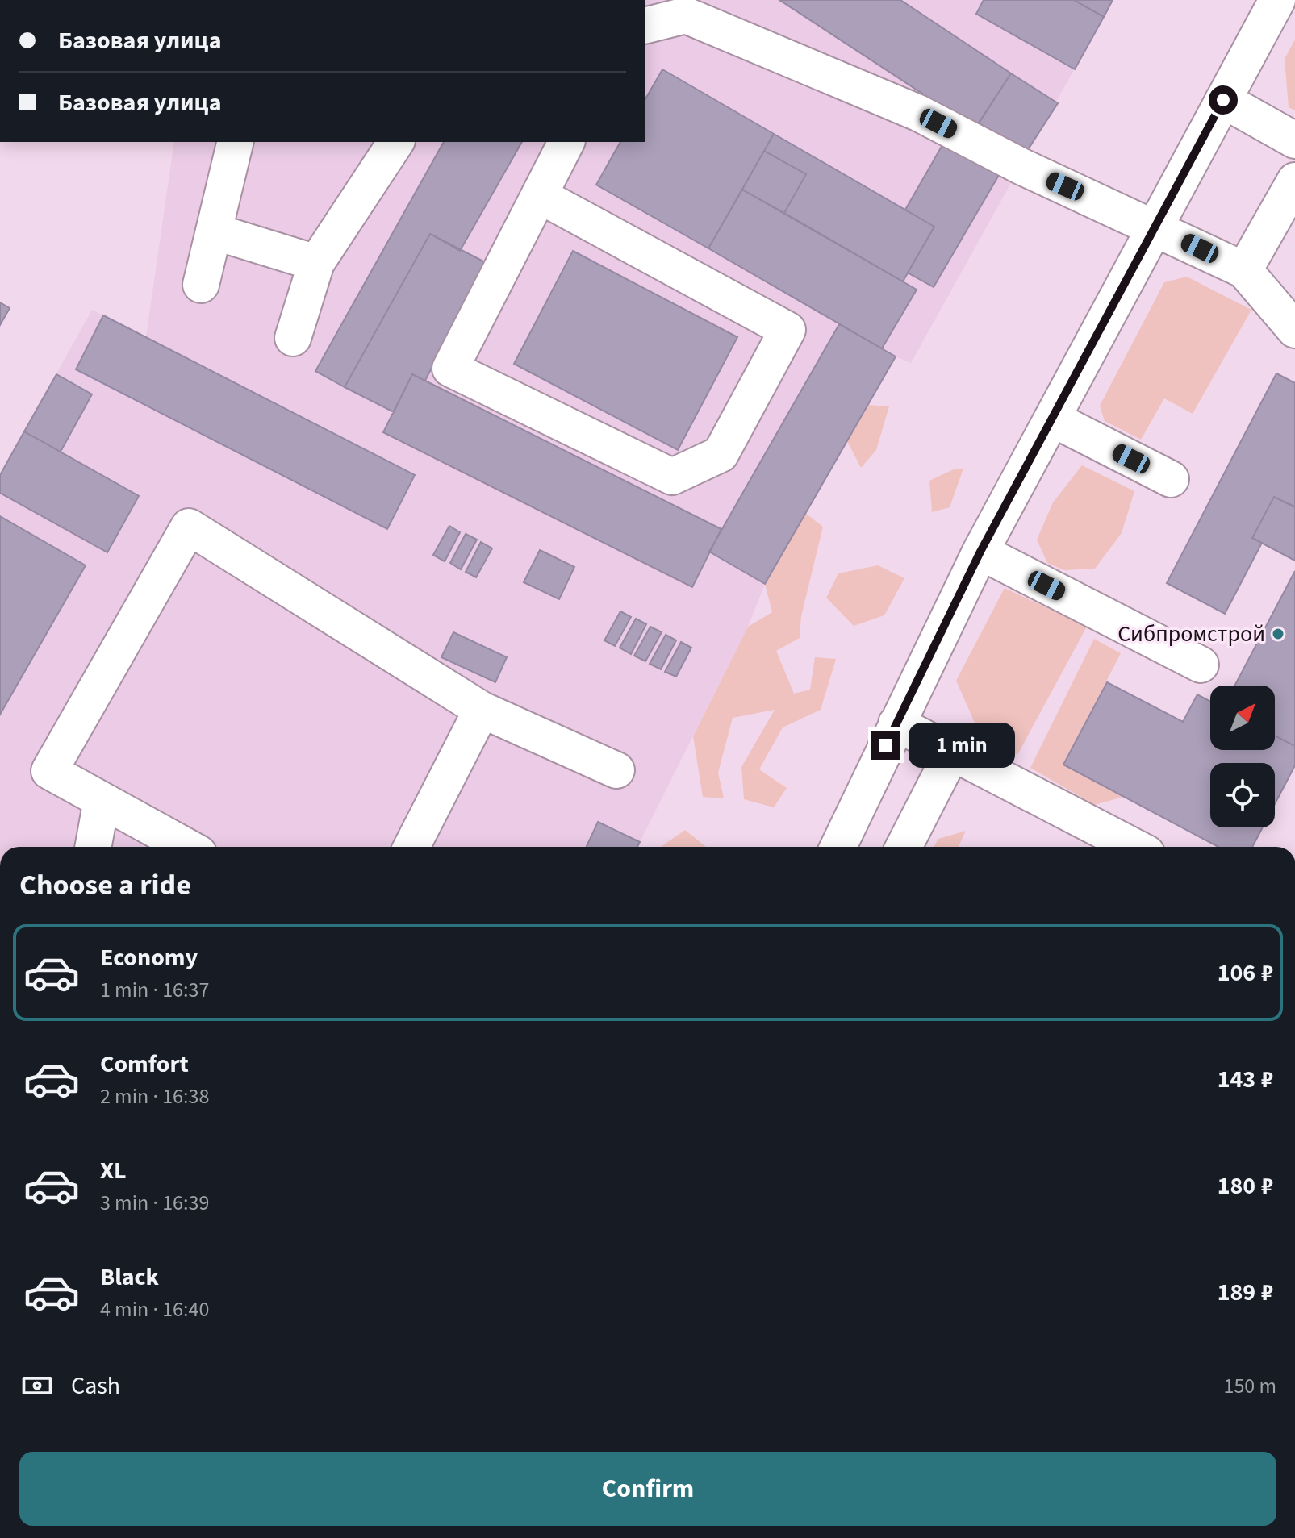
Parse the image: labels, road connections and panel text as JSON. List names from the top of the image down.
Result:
{
  "places": ["Сибпромстрой"],
  "north": "top right",
  "page": {
    "banner": ["Базовая улица", "Базовая улица"],
    "bubble": "1 min",
    "heading": "Choose a ride",
    "list": [
      {
        "name": "Economy",
        "note": "1 min · 16:37",
        "value": "106 ₽"
      },
      {
        "name": "Comfort",
        "note": "2 min · 16:38",
        "value": "143 ₽"
      },
      {
        "name": "XL",
        "note": "3 min · 16:39",
        "value": "180 ₽"
      },
      {
        "name": "Black",
        "note": "4 min · 16:40",
        "value": "189 ₽"
      }
    ],
    "pay": ["Cash", "150 m"],
    "buttons": "Confirm"
  }
}
